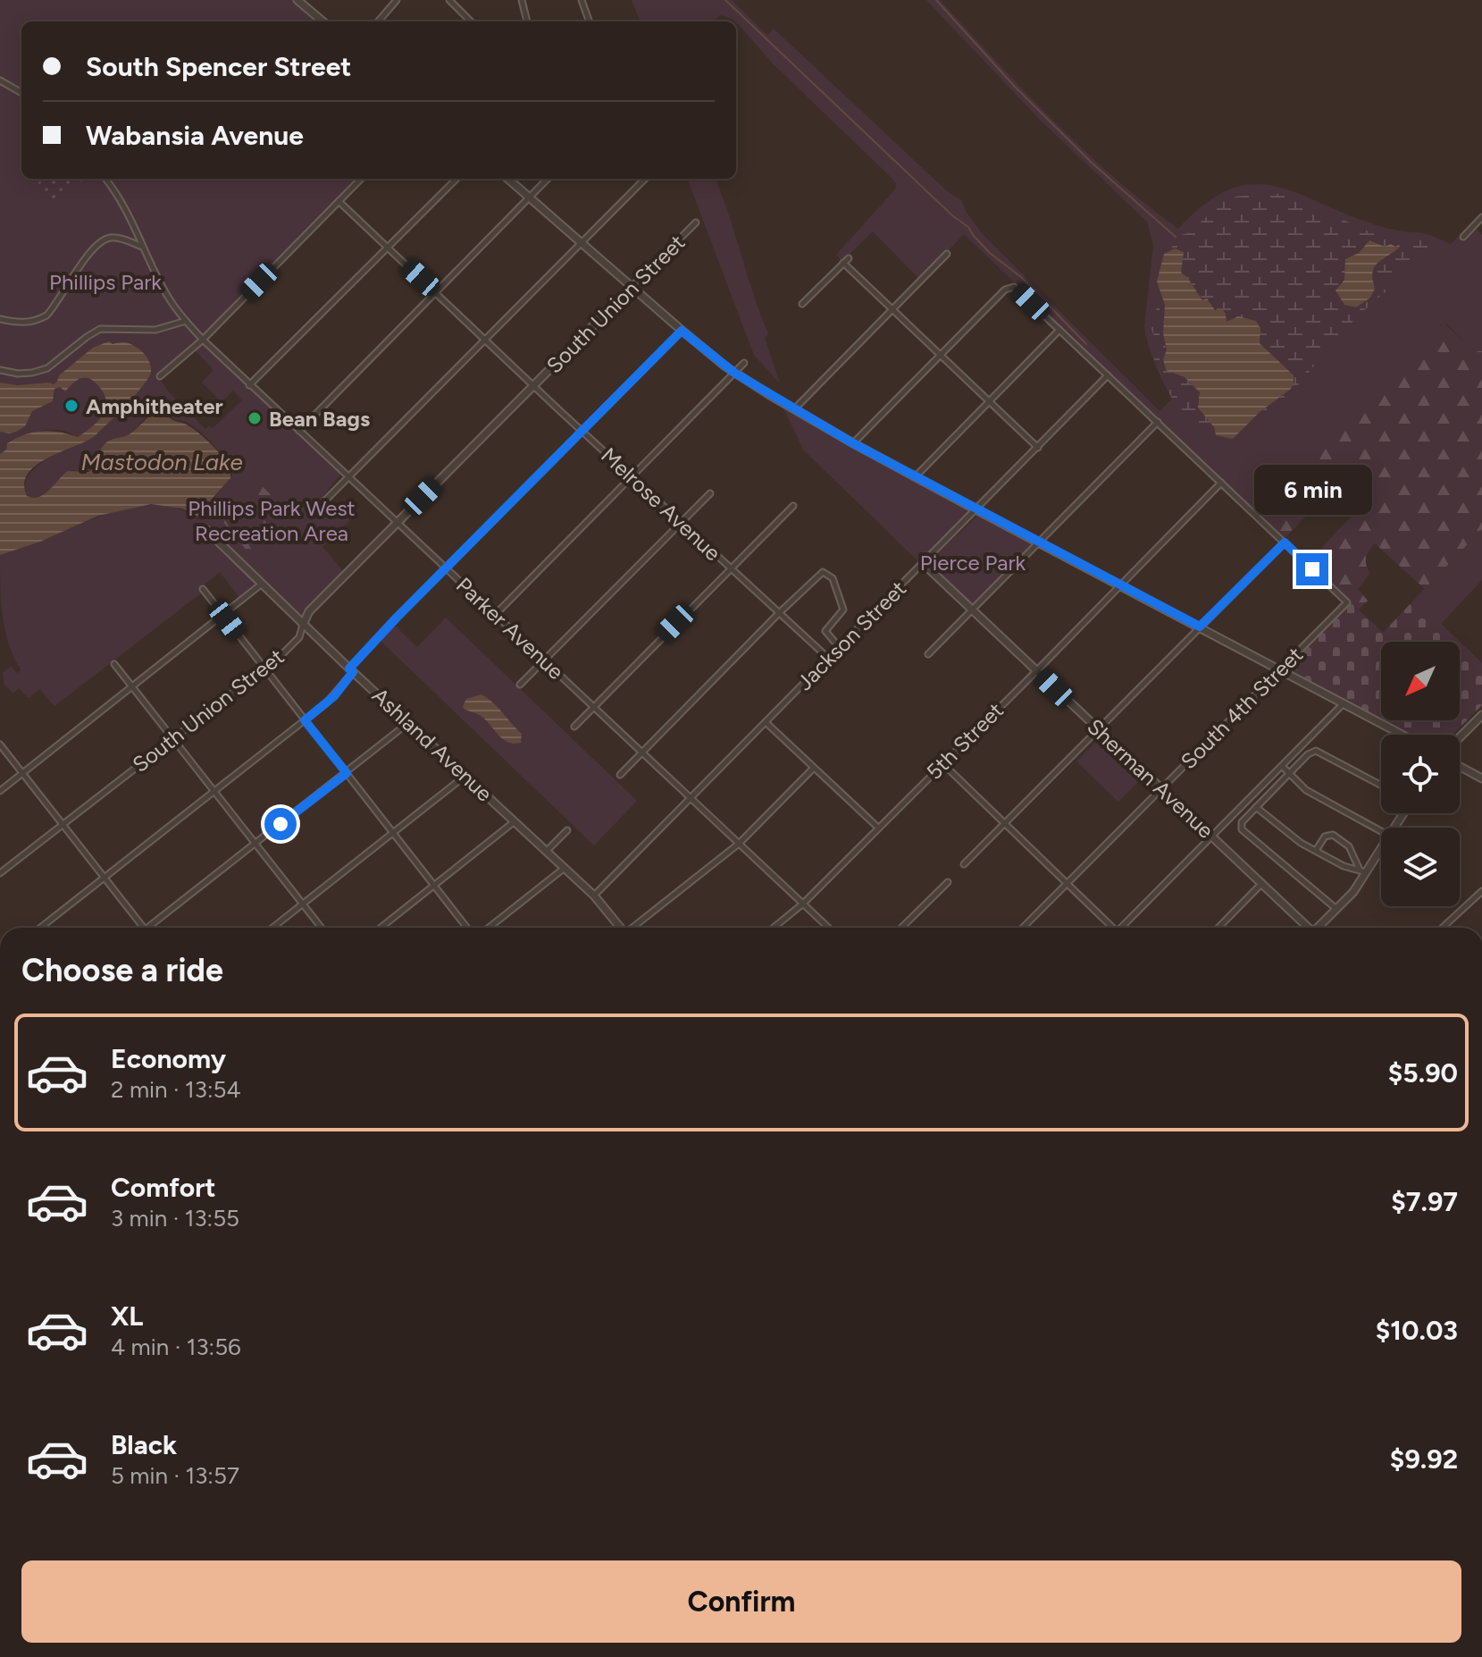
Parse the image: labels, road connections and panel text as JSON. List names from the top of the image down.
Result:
{
  "streets": {
    "street": [
      "South Union Street",
      "Melrose Avenue",
      "Parker Avenue",
      "Jackson Street",
      "South 4th Street",
      "5th Street",
      "Ashland Avenue",
      "Sherman Avenue"
    ]
  },
  "crossings": [
    ["South Union Street", "Melrose Avenue"],
    ["South Union Street", "Parker Avenue"],
    ["South Union Street", "Ashland Avenue"],
    ["Melrose Avenue", "Jackson Street"],
    ["Parker Avenue", "Jackson Street"],
    ["Parker Avenue", "5th Street"],
    ["Jackson Street", "Ashland Avenue"],
    ["Jackson Street", "Sherman Avenue"],
    ["South 4th Street", "Sherman Avenue"],
    ["5th Street", "Sherman Avenue"]
  ],
  "water": ["Mastodon Lake"],
  "parks": ["Phillips Park", "Phillips Park West Recreation Area", "Pierce Park"],
  "places": ["Amphitheater", "Bean Bags"],
  "north": "bottom left",
  "page": {
    "banner": ["South Spencer Street", "Wabansia Avenue"],
    "bubble": "6 min",
    "heading": "Choose a ride",
    "list": [
      {
        "name": "Economy",
        "note": "2 min · 13:54",
        "value": "$5.90"
      },
      {
        "name": "Comfort",
        "note": "3 min · 13:55",
        "value": "$7.97"
      },
      {
        "name": "XL",
        "note": "4 min · 13:56",
        "value": "$10.03"
      },
      {
        "name": "Black",
        "note": "5 min · 13:57",
        "value": "$9.92"
      }
    ],
    "buttons": "Confirm"
  }
}
